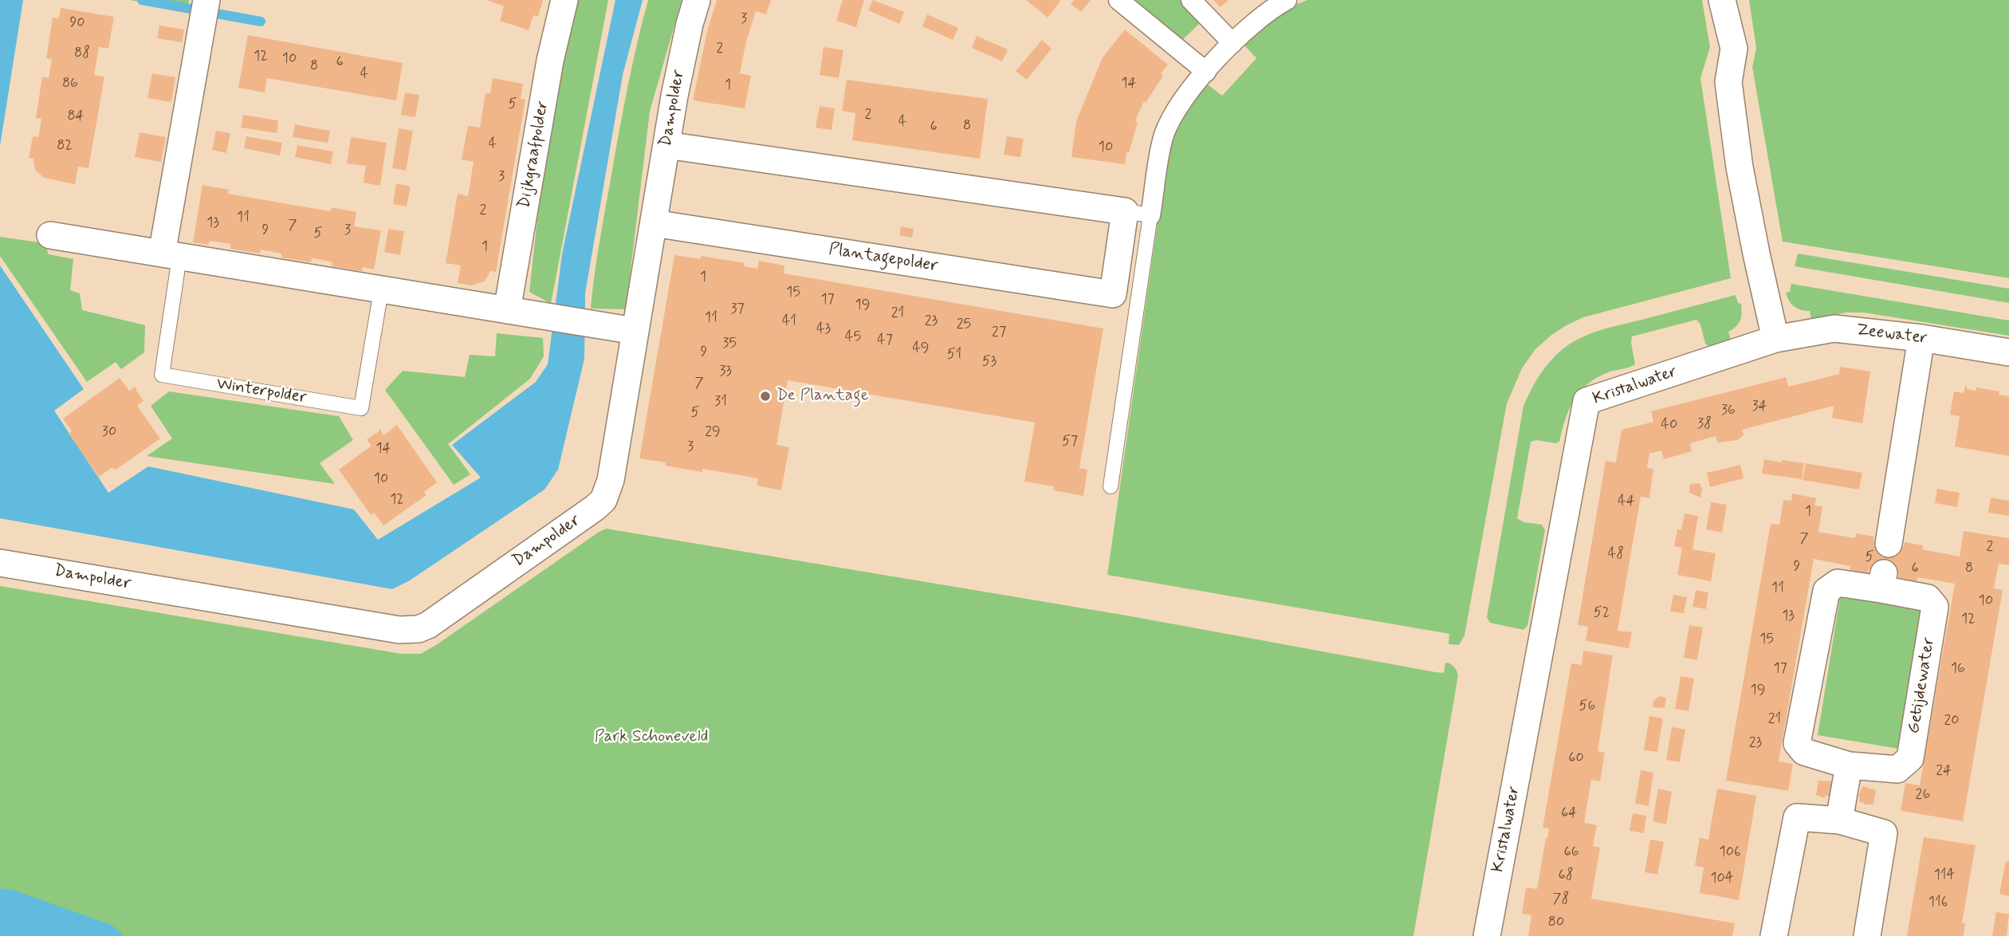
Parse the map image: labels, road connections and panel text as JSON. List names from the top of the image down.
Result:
{
  "streets": {
    "street": [
      "Dampolder",
      "Dijkgraafpolder",
      "Plantagepolder",
      "Zeewater",
      "Kristalwater",
      "Winterpolder",
      "Getijdewater"
    ]
  },
  "crossings": [
    ["Dampolder", "Plantagepolder"],
    ["Zeewater", "Kristalwater"]
  ],
  "parks": ["Park Schoneveld"],
  "places": ["De Plantage"],
  "house_numbers": [
    "3",
    "90",
    "2",
    "88",
    "12",
    "10",
    "6",
    "8",
    "4",
    "86",
    "14",
    "1",
    "5",
    "2",
    "84",
    "4",
    "8",
    "6",
    "4",
    "82",
    "10",
    "3",
    "2",
    "11",
    "13",
    "7",
    "9",
    "3",
    "5",
    "1",
    "1",
    "15",
    "17",
    "19",
    "37",
    "21",
    "11",
    "41",
    "23",
    "25",
    "43",
    "27",
    "45",
    "47",
    "35",
    "49",
    "9",
    "51",
    "53",
    "33",
    "7",
    "31",
    "34",
    "36",
    "5",
    "38",
    "40",
    "30",
    "29",
    "57",
    "3",
    "14",
    "10",
    "12",
    "44",
    "1",
    "7",
    "2",
    "48",
    "5",
    "9",
    "6",
    "8",
    "11",
    "10",
    "52",
    "13",
    "12",
    "15",
    "17",
    "16",
    "19",
    "56",
    "21",
    "20",
    "23",
    "60",
    "24",
    "26",
    "64",
    "66",
    "106",
    "68",
    "114",
    "104",
    "78",
    "116",
    "80"
  ]
}
